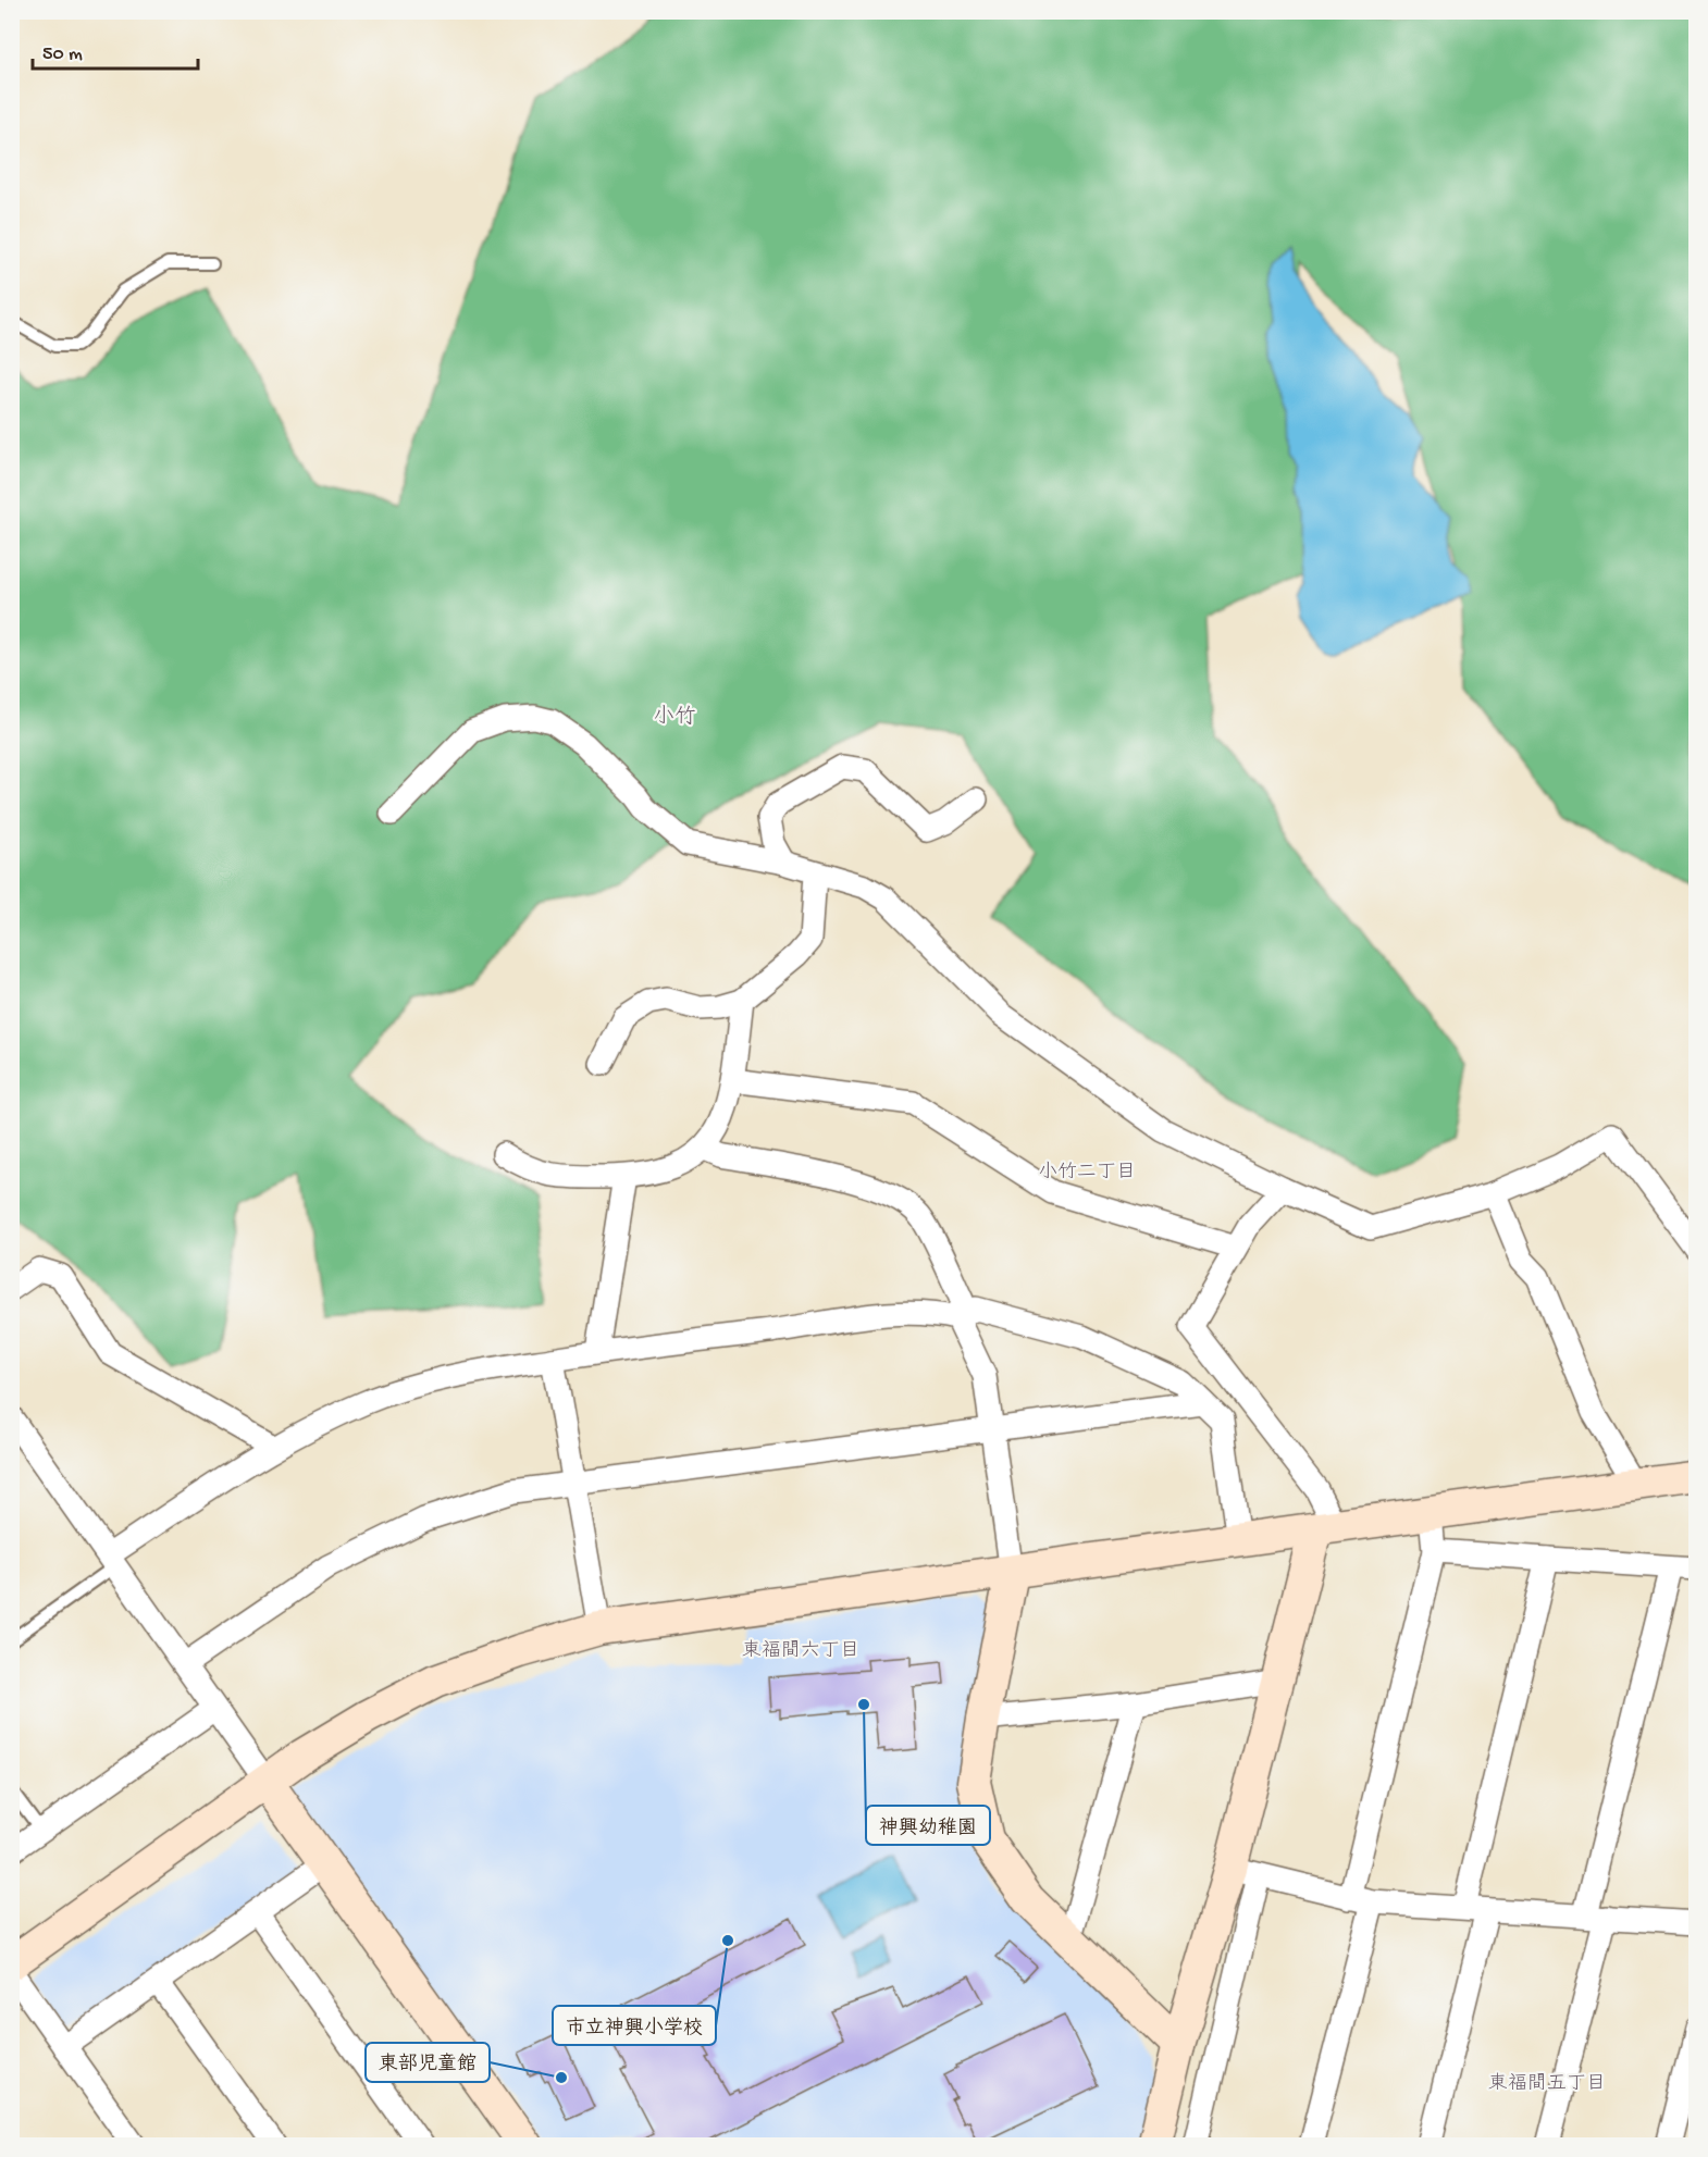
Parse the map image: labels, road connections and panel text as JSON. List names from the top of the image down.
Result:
{
  "districts": [
    "小竹",
    "小竹二丁目",
    "東福間六丁目",
    "東福間五丁目"
  ],
  "places": ["神興幼稚園", "市立神興小学校", "東部児童館"],
  "scale_bar": "50 m"
}
